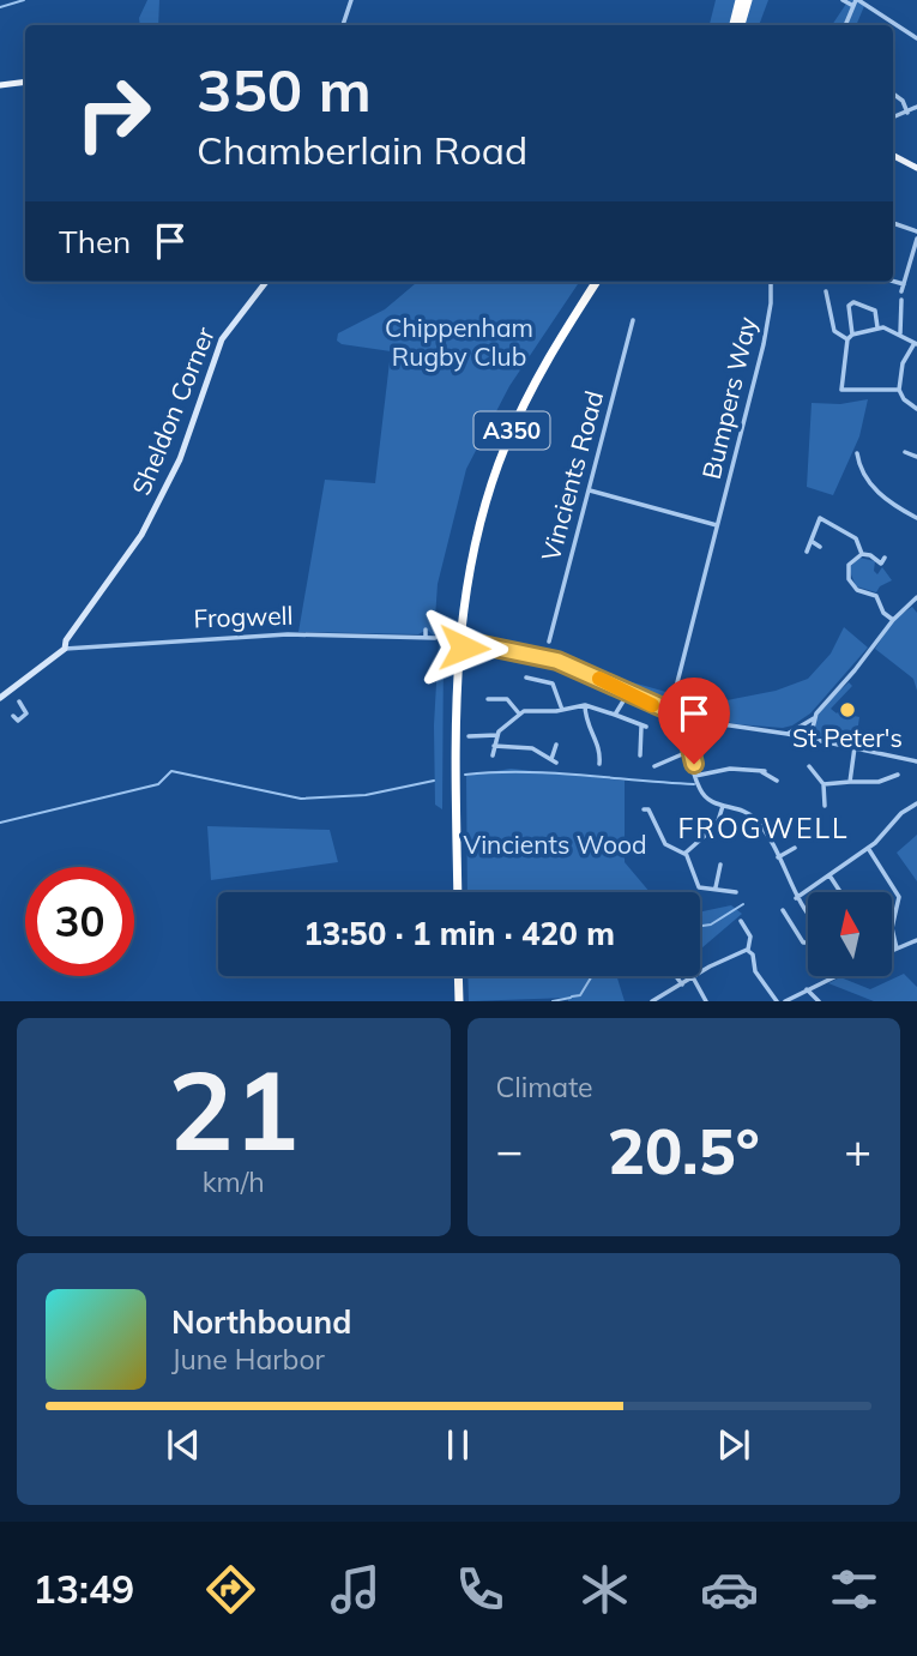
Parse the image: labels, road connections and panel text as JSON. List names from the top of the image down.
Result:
{
  "streets": {
    "highway": ["A350"],
    "street": [
      "Bumpers Way",
      "Sheldon Corner",
      "Vincients Road",
      "Frogwell"
    ]
  },
  "crossings": [
    ["Sheldon Corner", "Frogwell"]
  ],
  "districts": ["FROGWELL"],
  "parks": ["Chippenham Rugby Club", "Vincients Wood"],
  "places": ["St Peter's"],
  "north": "top",
  "page": {
    "turn": ["350 m", "Chamberlain Road"],
    "then": "Then",
    "limit": "30",
    "trip": "13:50 · 1 min · 420 m",
    "tile": [
      ["21", "km/h"],
      "Climate"
    ],
    "heat": ["−", "20.5°", "+"],
    "song": ["Northbound", "June Harbor"],
    "tabs": "13:49"
  }
}
